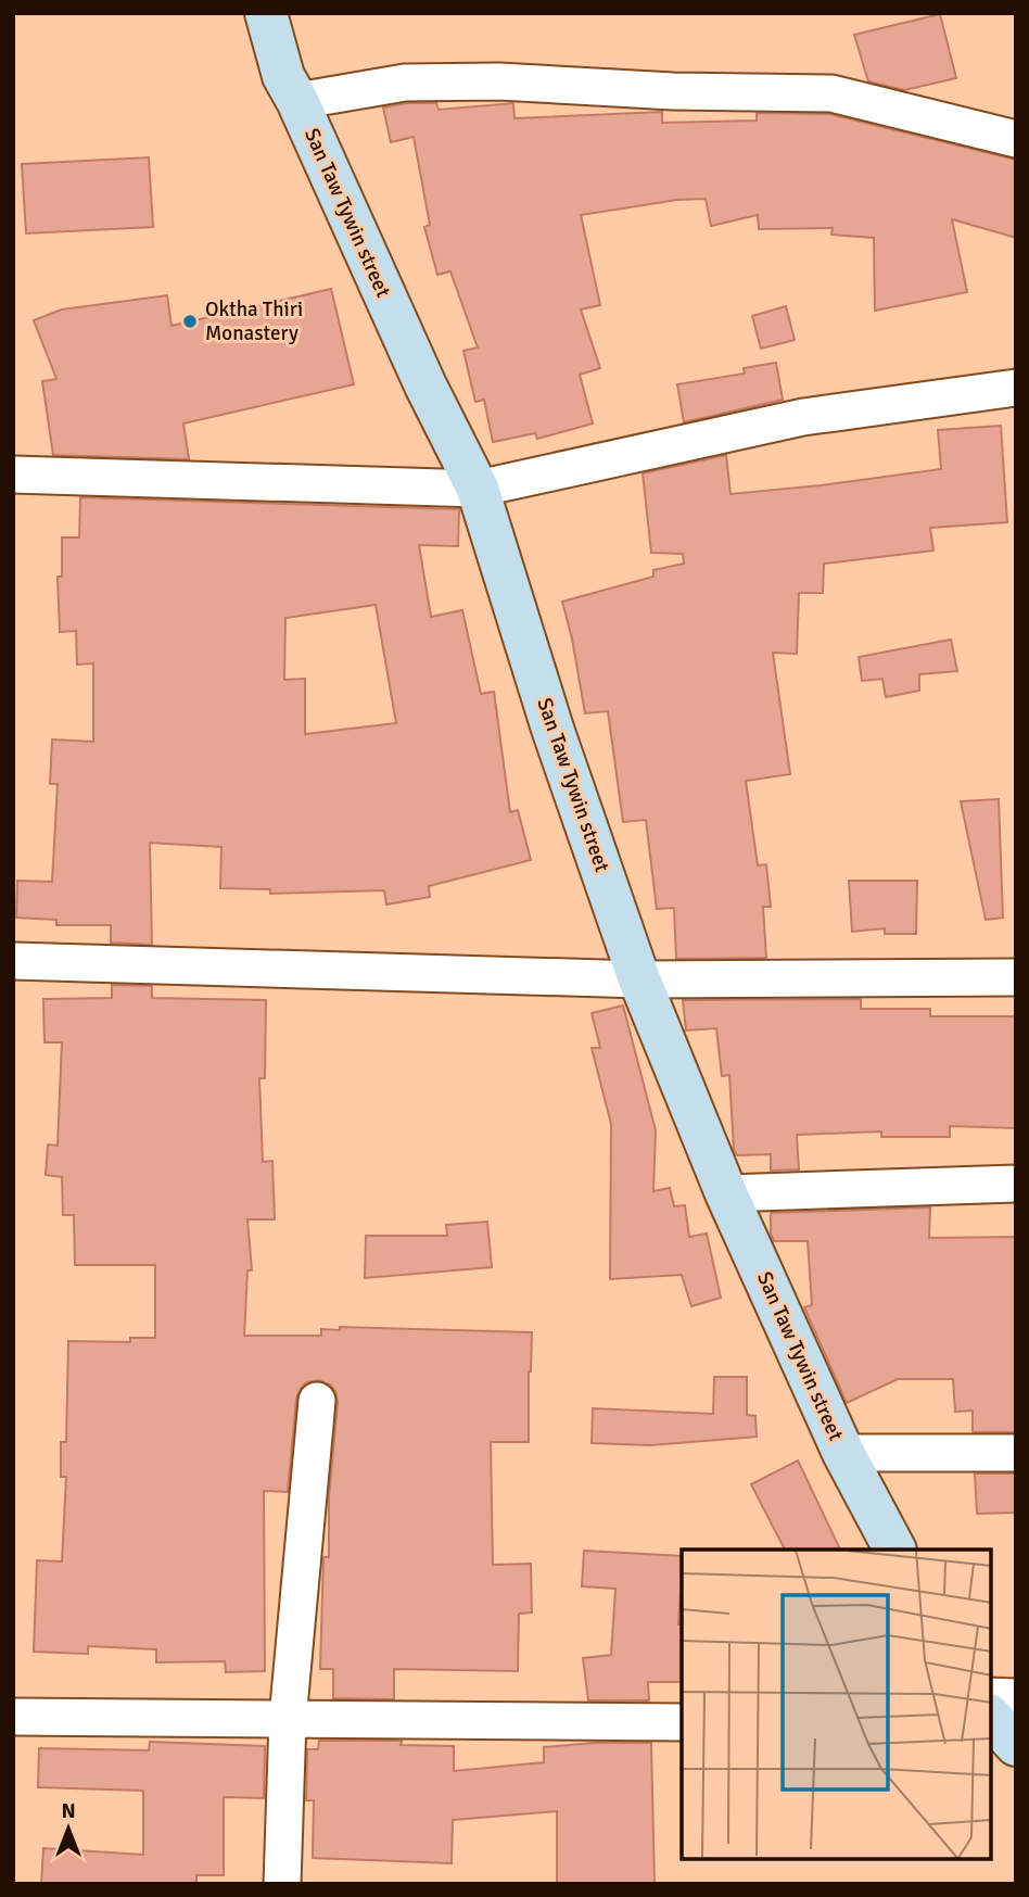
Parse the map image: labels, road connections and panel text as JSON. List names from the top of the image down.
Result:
{
  "streets": {
    "street": ["San Taw Tywin street"]
  },
  "places": ["Oktha Thiri Monastery"],
  "north": "top"
}
